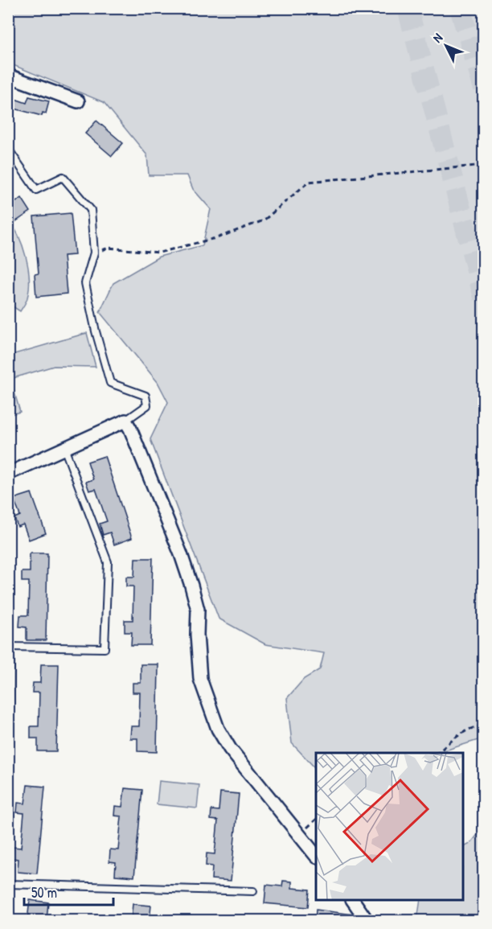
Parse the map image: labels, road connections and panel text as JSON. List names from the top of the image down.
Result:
{
  "scale_bar": "50 m",
  "north": "top left"
}
